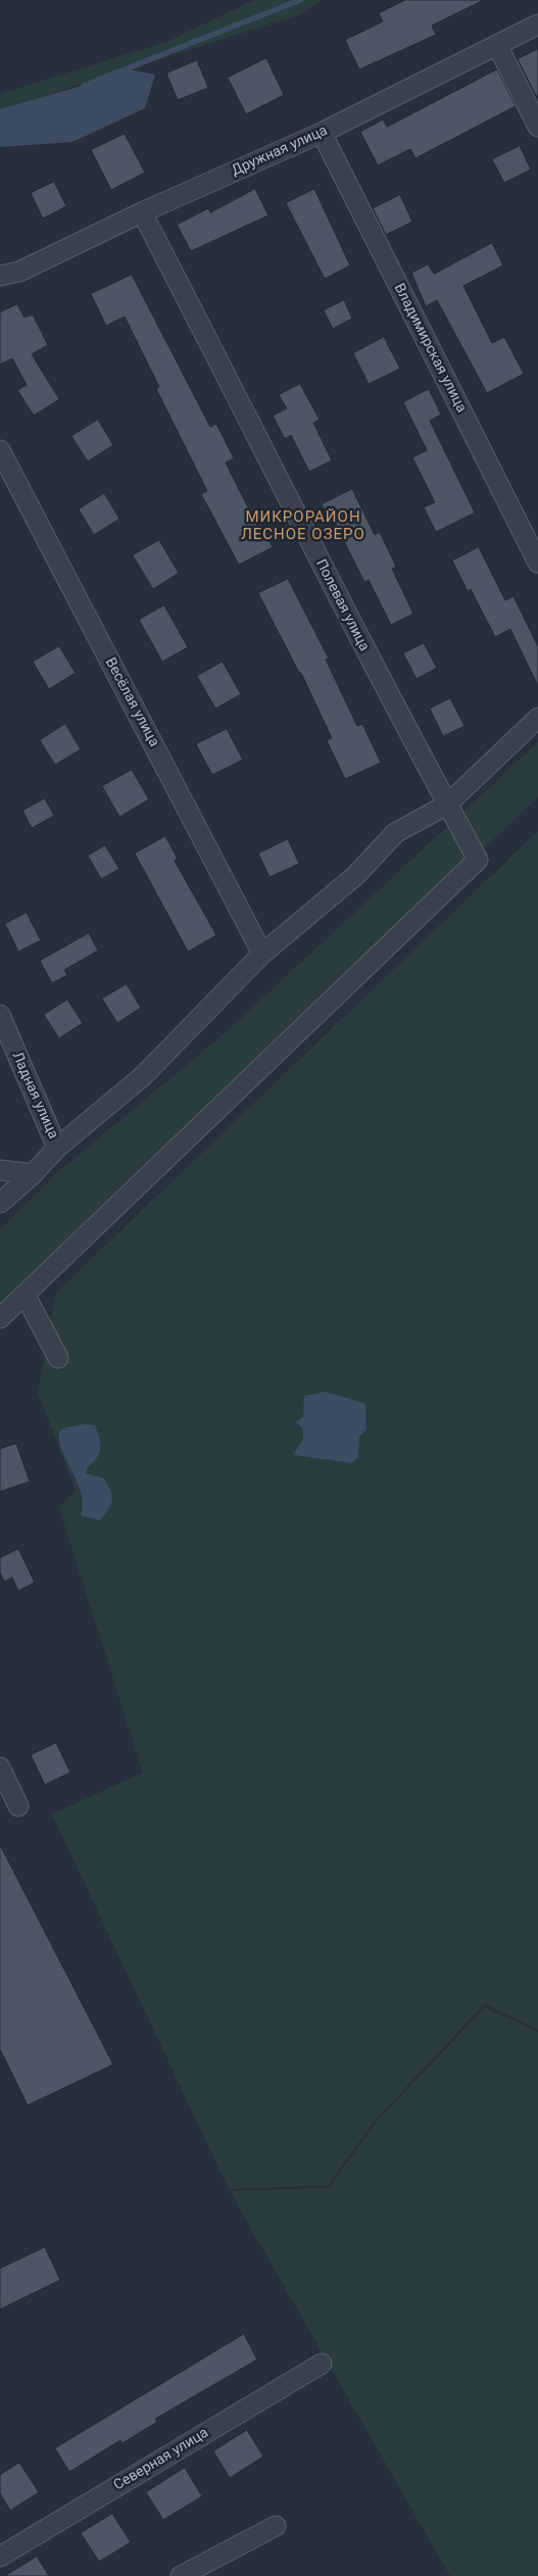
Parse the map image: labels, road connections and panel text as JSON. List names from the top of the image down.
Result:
{
  "streets": {
    "street": [
      "Дружная улица",
      "Владимирская улица",
      "Полевая улица",
      "Весёлая улица",
      "Ладная улица",
      "Северная улица"
    ]
  },
  "crossings": [
    ["Дружная улица", "Владимирская улица"],
    ["Дружная улица", "Полевая улица"]
  ],
  "districts": ["МИКРОРАЙОН ЛЕСНОЕ ОЗЕРО"]
}
